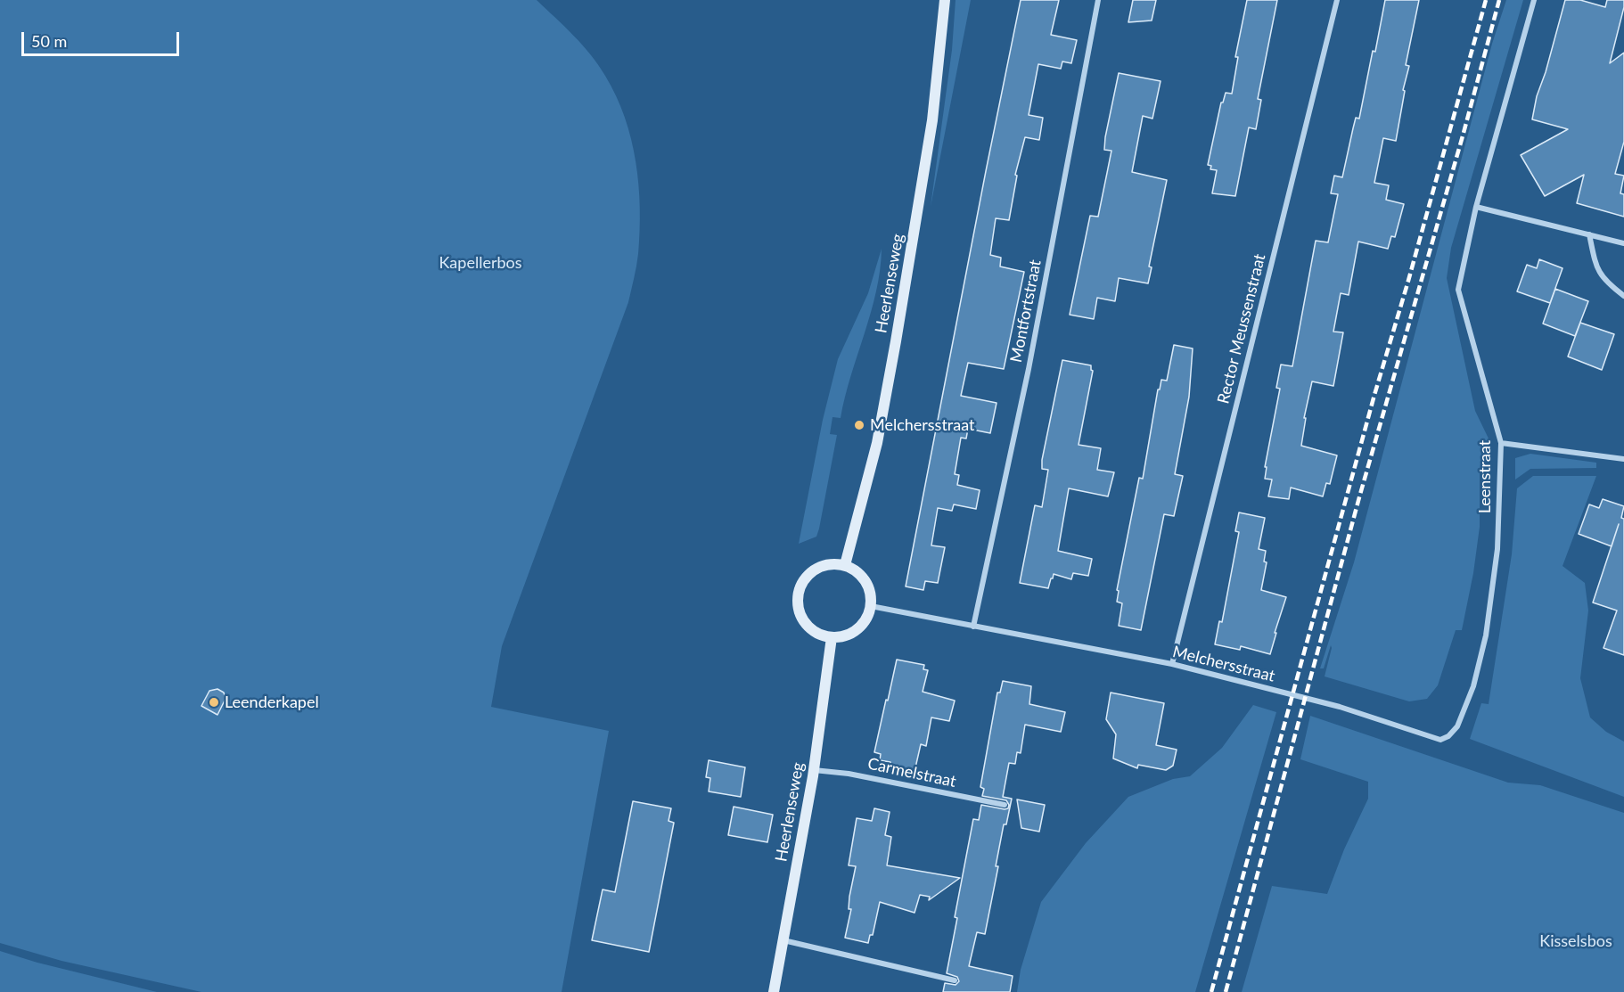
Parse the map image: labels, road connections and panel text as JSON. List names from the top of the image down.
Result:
{
  "streets": {
    "main road": ["Heerlenseweg"],
    "street": [
      "Montfortstraat",
      "Rector Meussenstraat",
      "Leenstraat",
      "Melchersstraat",
      "Carmelstraat"
    ]
  },
  "crossings": [
    ["Heerlenseweg", "Melchersstraat"],
    ["Heerlenseweg", "Carmelstraat"],
    ["Montfortstraat", "Melchersstraat"],
    ["Rector Meussenstraat", "Melchersstraat"],
    ["Leenstraat", "Melchersstraat"]
  ],
  "parks": ["Kapellerbos", "Kisselsbos"],
  "places": ["Melchersstraat", "Leenderkapel"],
  "scale_bar": "50 m"
}
